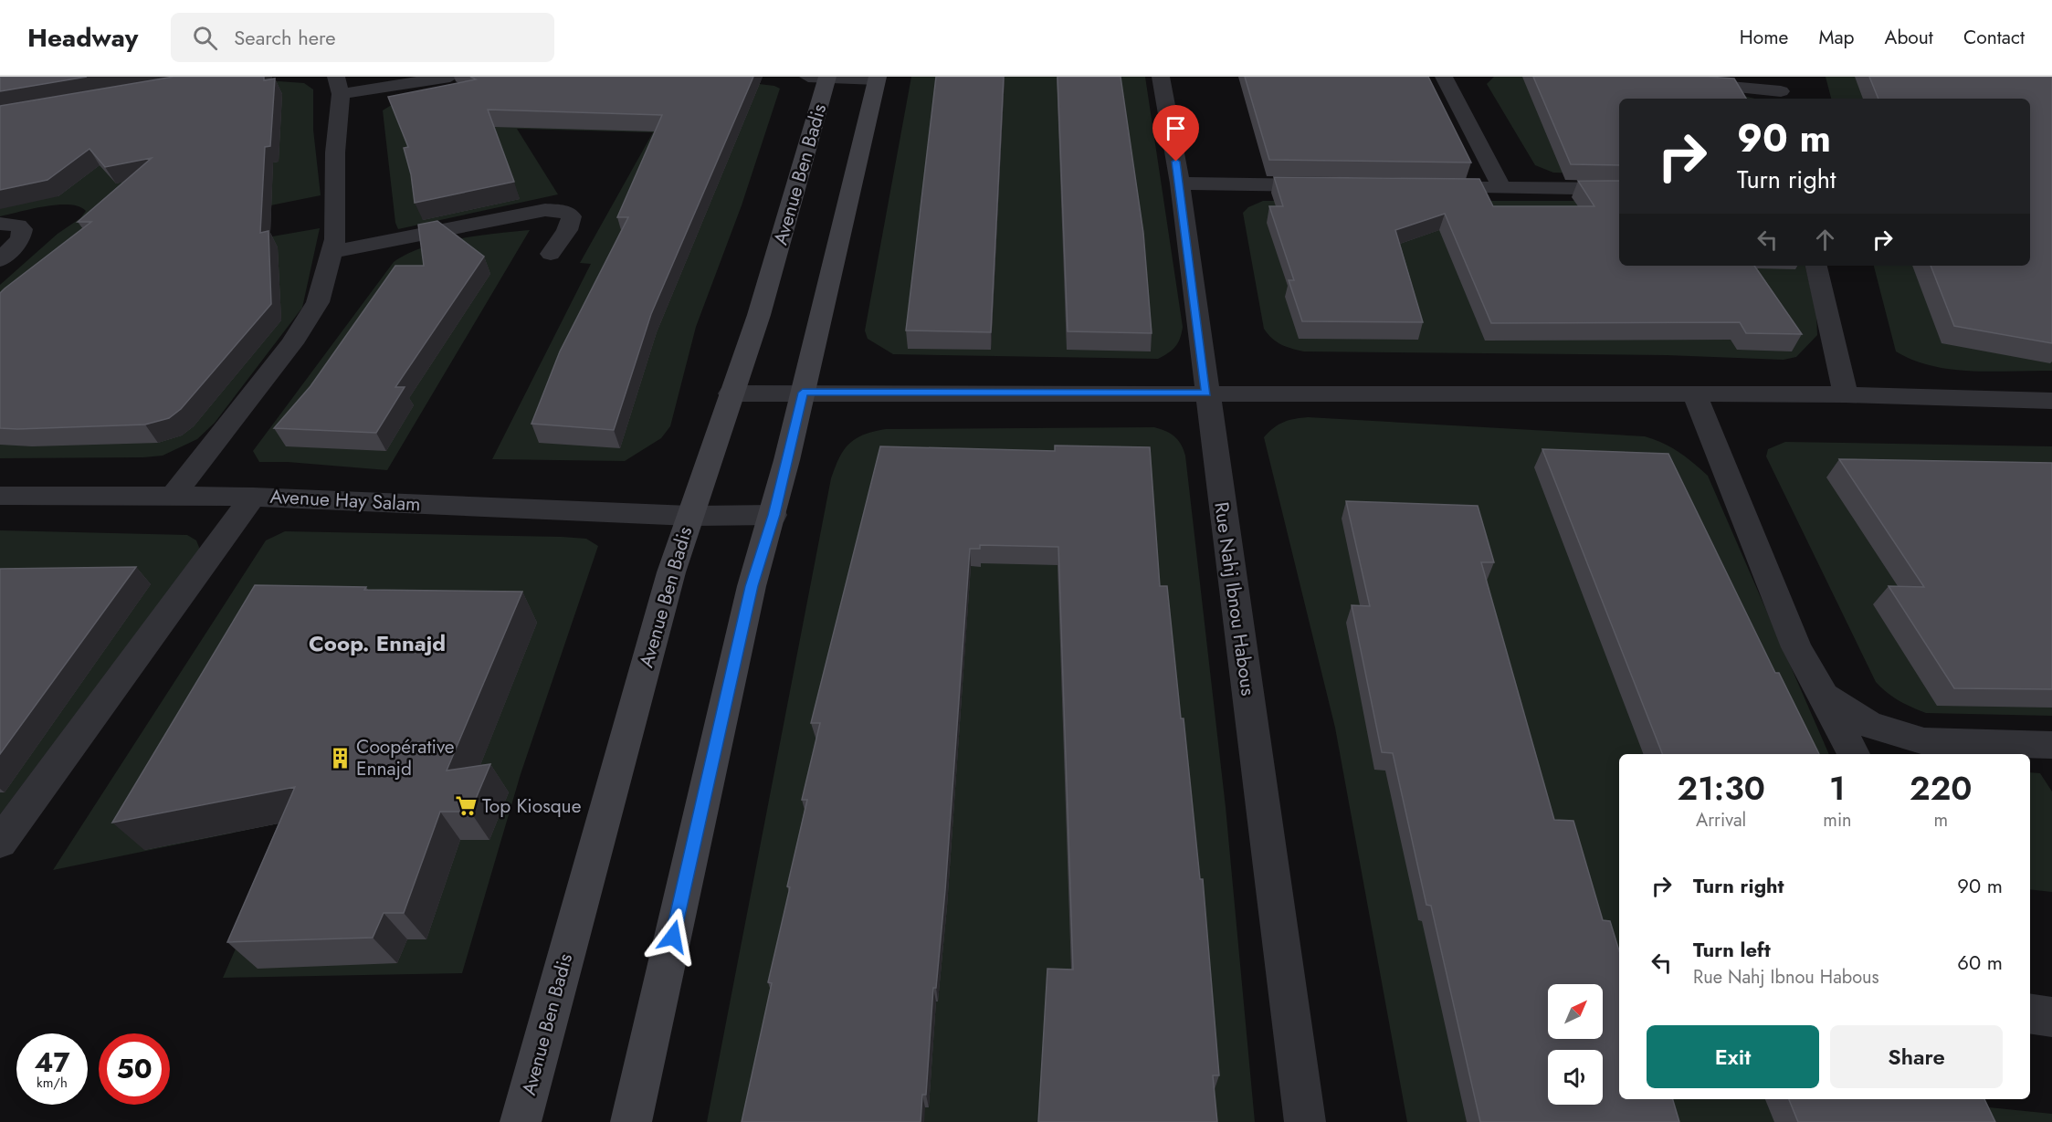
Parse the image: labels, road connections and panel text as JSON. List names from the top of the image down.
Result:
{
  "streets": {
    "main road": ["Avenue Ben Badis"],
    "street": ["Avenue Hay Salam", "Rue Nahj Ibnou Habous"]
  },
  "crossings": [
    ["Avenue Ben Badis", "Avenue Hay Salam"]
  ],
  "districts": ["Coop. Ennajd"],
  "places": {
    "building": ["Coopérative Ennajd"],
    "supermarket": ["Top Kiosque"]
  },
  "north": "top right",
  "page": {
    "header": "Headway",
    "search": "Search here",
    "nav": [
      "Home",
      "Map",
      "About",
      "Contact"
    ],
    "turn": ["90 m", "Turn right"],
    "eta": [
      "21:30",
      "Arrival",
      "1",
      "min",
      "220",
      "m"
    ],
    "list": [
      {
        "name": "Turn right",
        "value": "90 m"
      },
      {
        "name": "Turn left",
        "note": "Rue Nahj Ibnou Habous",
        "value": "60 m"
      }
    ],
    "buttons": ["Exit", "Share"],
    "speed": "47 km/h",
    "limit": "50"
  }
}
